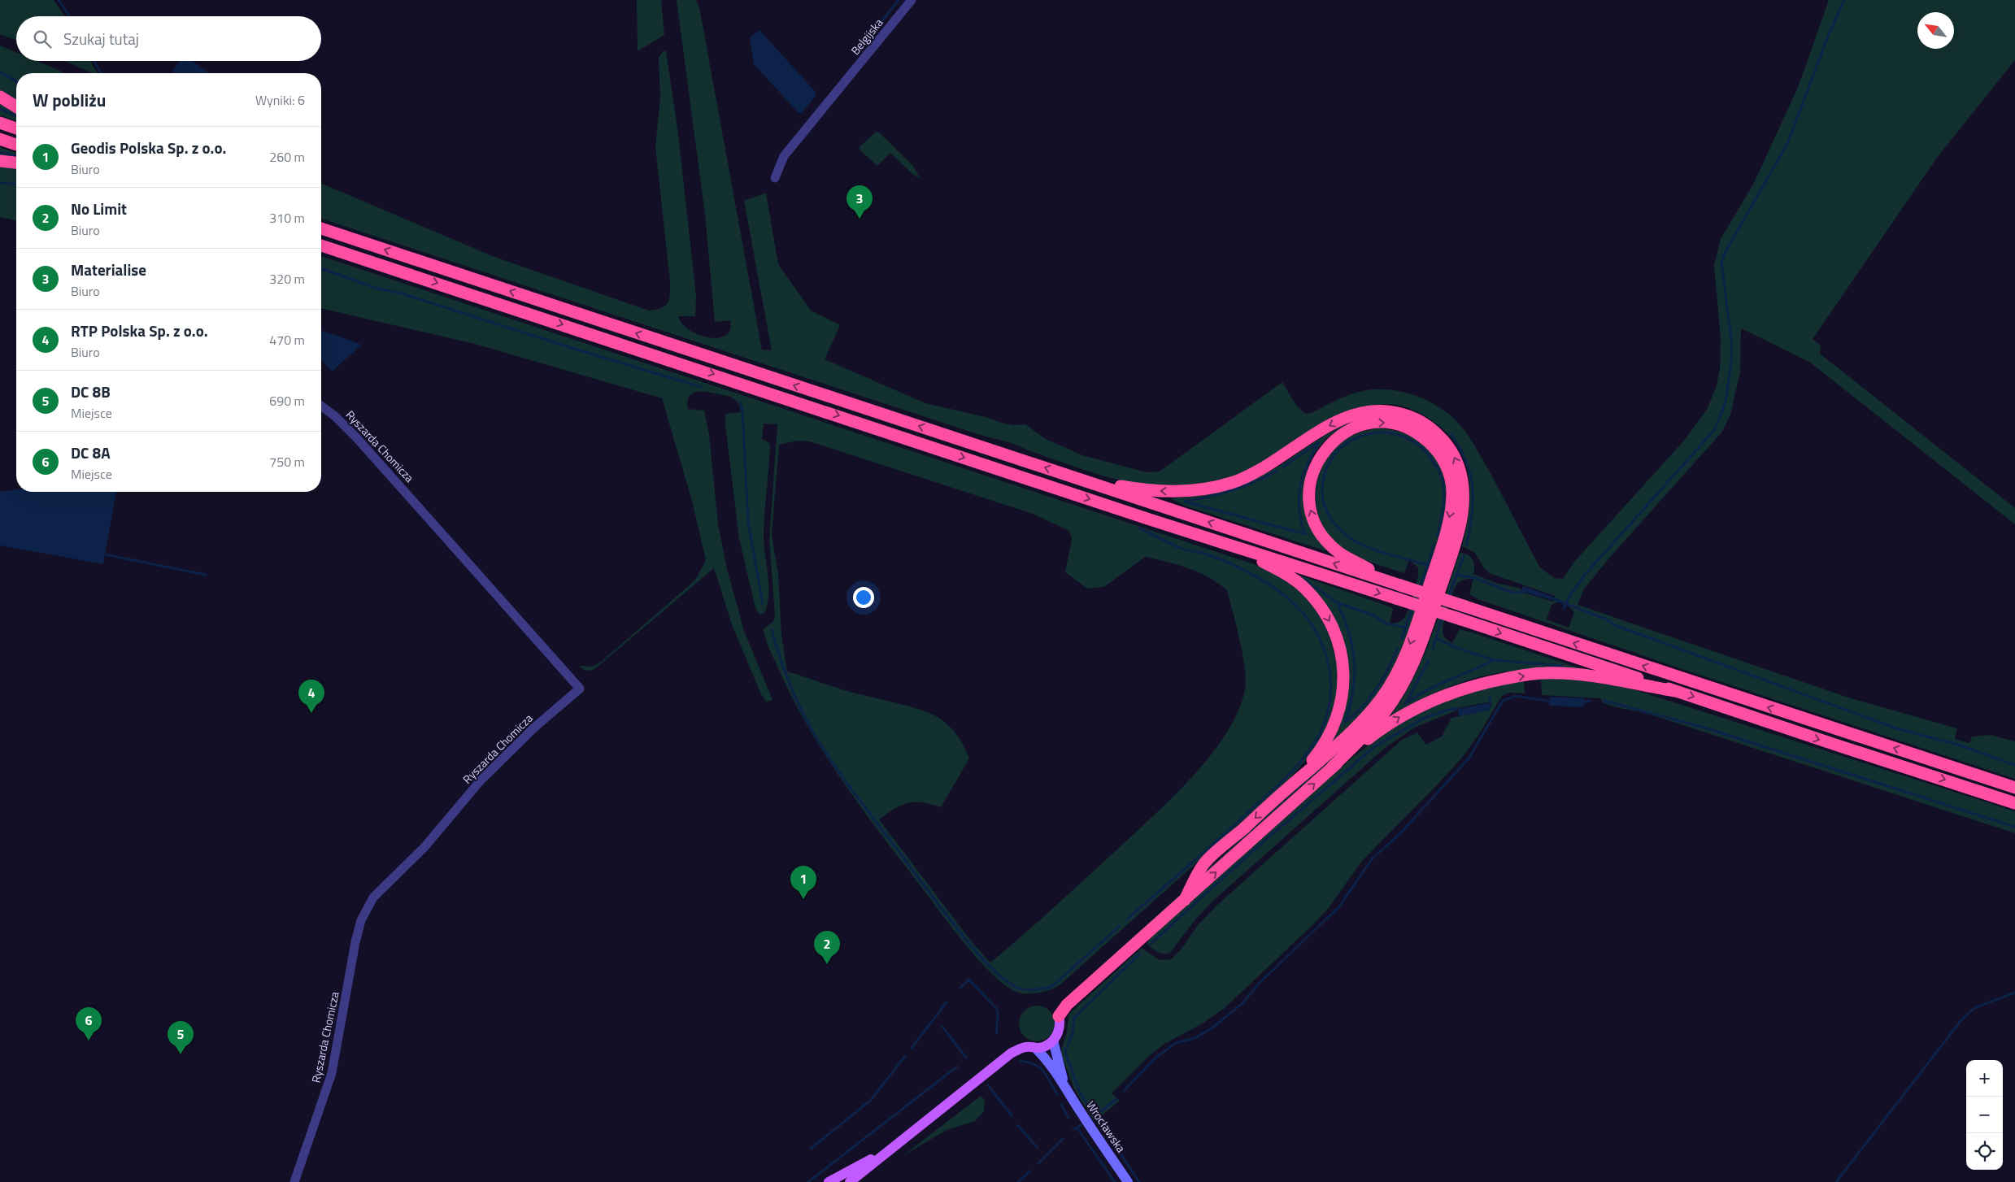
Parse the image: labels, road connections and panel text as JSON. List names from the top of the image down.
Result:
{
  "streets": {
    "street": ["Belgijska", "Ryszarda Chomicza", "Wrocławska"]
  },
  "north": "top left",
  "page": {
    "search": "Szukaj tutaj",
    "heading": ["W pobliżu", "Wyniki: 6"],
    "list": [
      {
        "mark": "1",
        "name": "Geodis Polska Sp. z o.o.",
        "note": "Biuro",
        "value": "260 m"
      },
      {
        "mark": "2",
        "name": "No Limit",
        "note": "Biuro",
        "value": "310 m"
      },
      {
        "mark": "3",
        "name": "Materialise",
        "note": "Biuro",
        "value": "320 m"
      },
      {
        "mark": "4",
        "name": "RTP Polska Sp. z o.o.",
        "note": "Biuro",
        "value": "470 m"
      },
      {
        "mark": "5",
        "name": "DC 8B",
        "note": "Miejsce",
        "value": "690 m"
      },
      {
        "mark": "6",
        "name": "DC 8A",
        "note": "Miejsce",
        "value": "750 m"
      }
    ],
    "pins": [
      "3",
      "4",
      "1",
      "2",
      "6",
      "5"
    ],
    "map_buttons": ["+", "−"]
  }
}
